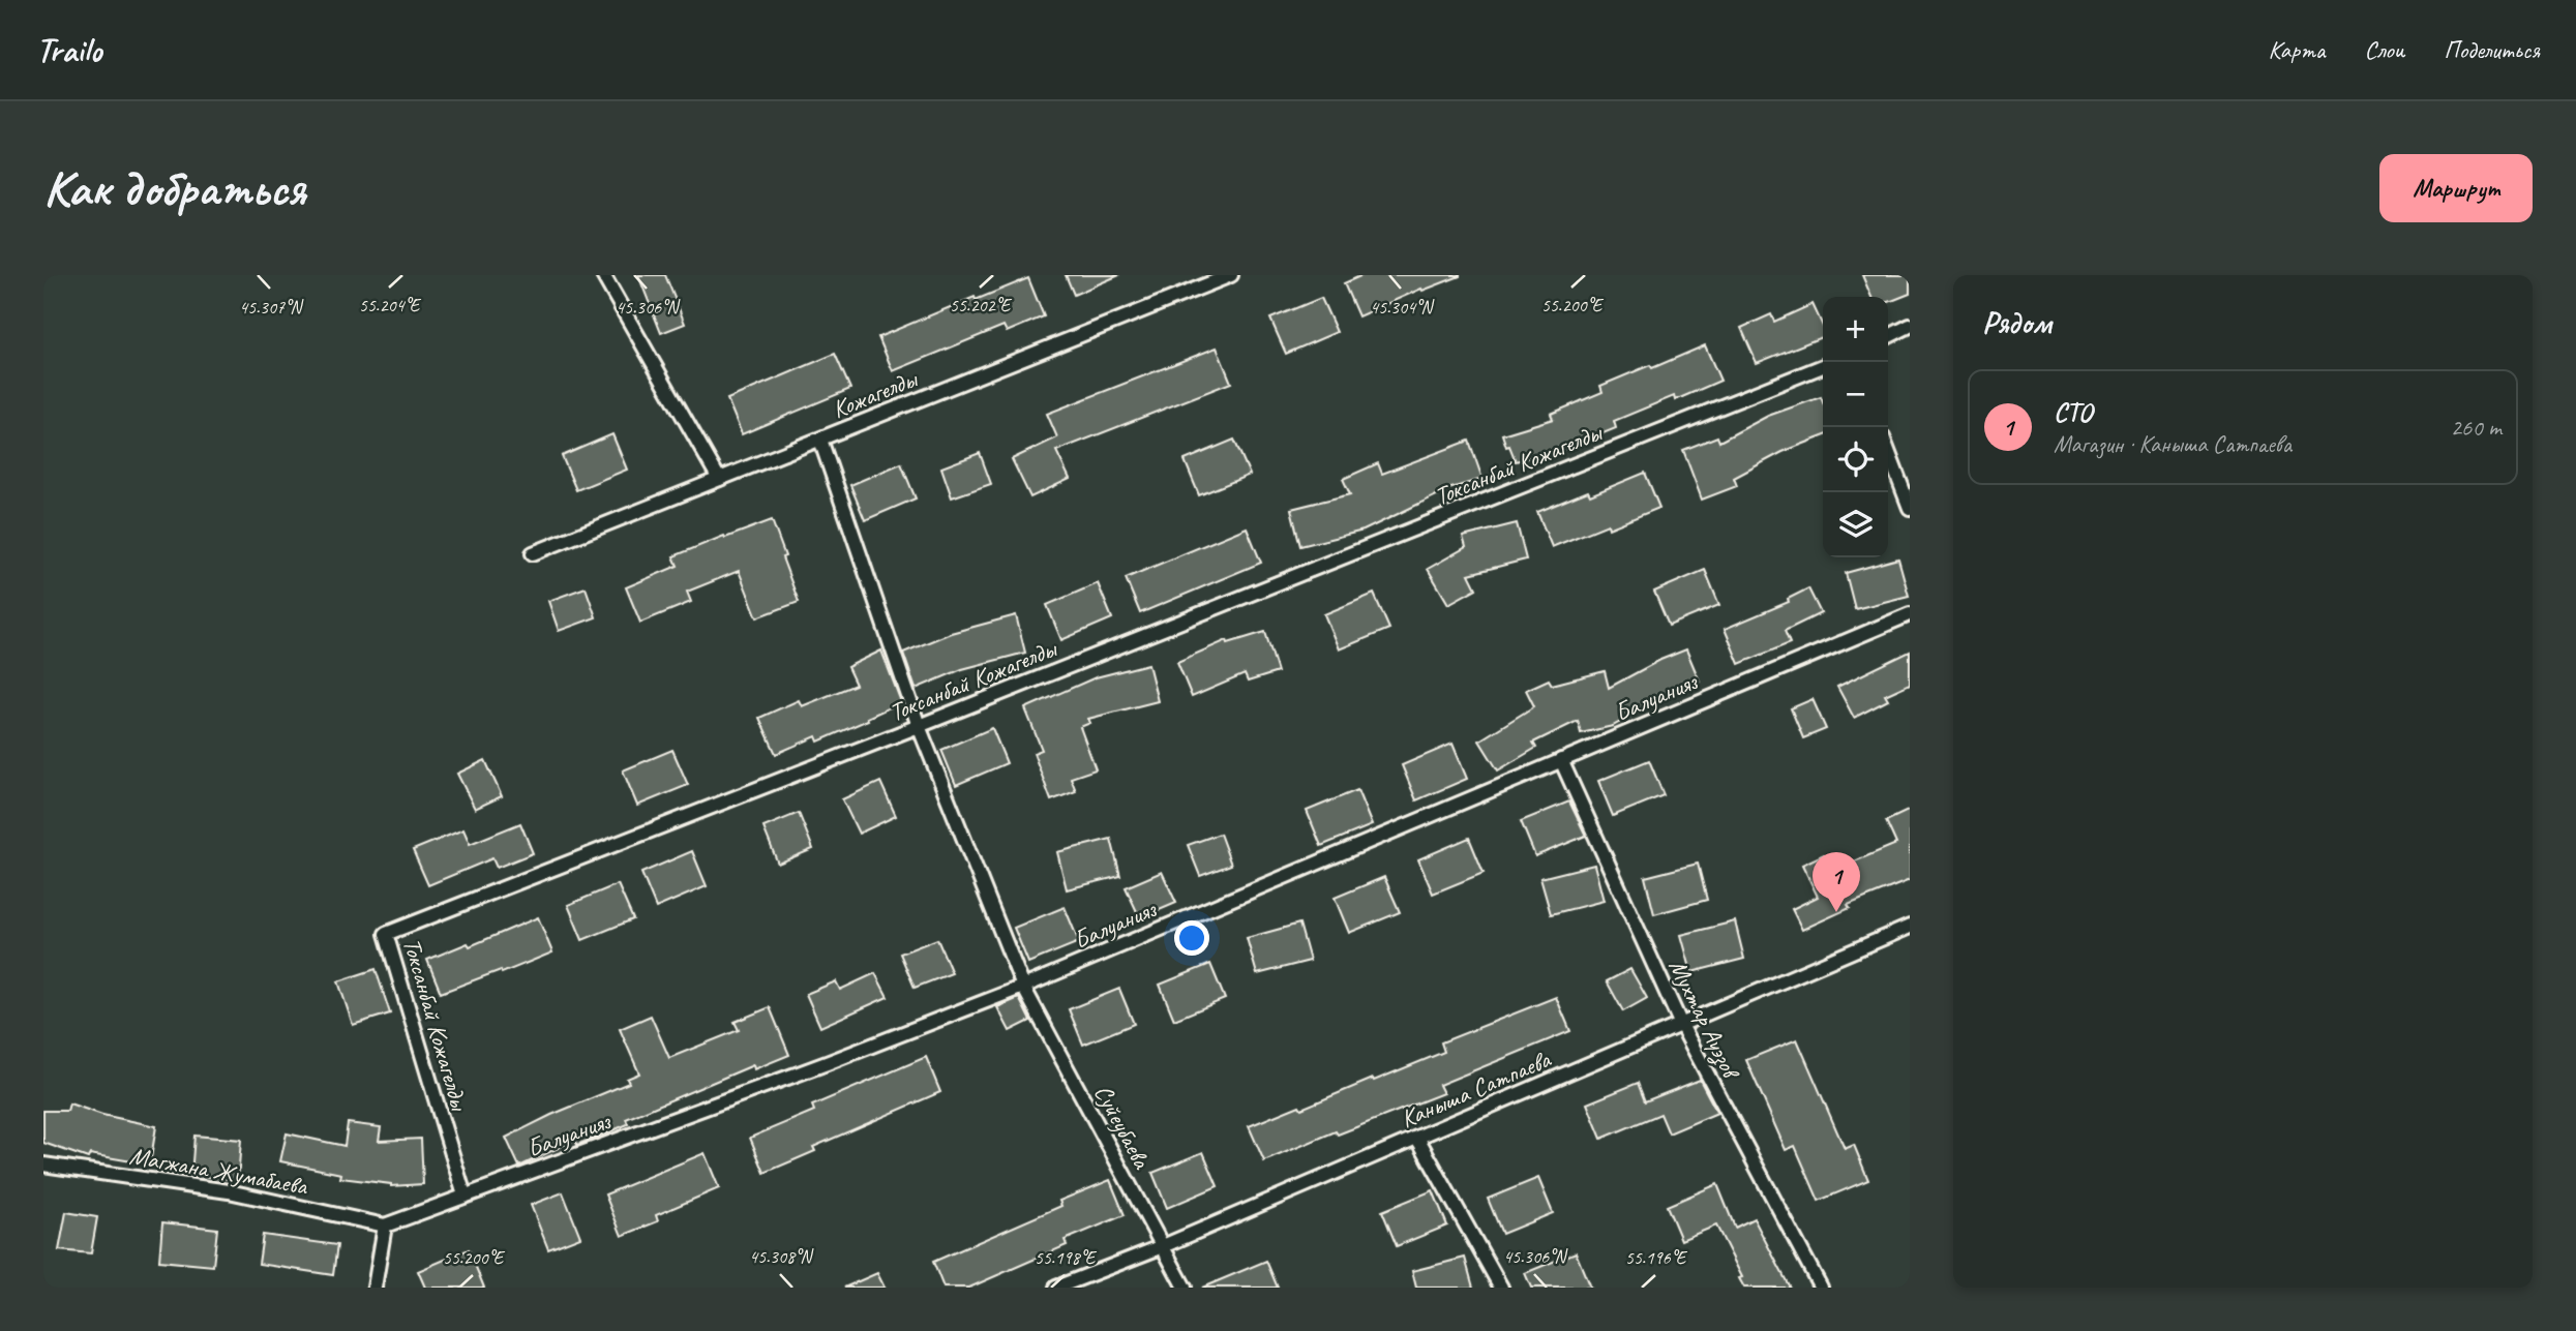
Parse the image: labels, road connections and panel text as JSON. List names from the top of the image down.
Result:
{
  "streets": {
    "street": [
      "Кожагелды",
      "Токсанбай Кожагелды",
      "Балуанияз",
      "Мухтар Ауэзов",
      "Каныша Сатпаева",
      "Суйеубаева",
      "Магжана Жумабаева"
    ]
  },
  "crossings": [
    ["Кожагелды", "Суйеубаева"],
    ["Токсанбай Кожагелды", "Балуанияз"],
    ["Токсанбай Кожагелды", "Суйеубаева"],
    ["Балуанияз", "Мухтар Ауэзов"],
    ["Балуанияз", "Суйеубаева"],
    ["Балуанияз", "Магжана Жумабаева"],
    ["Мухтар Ауэзов", "Каныша Сатпаева"],
    ["Каныша Сатпаева", "Суйеубаева"]
  ],
  "page": {
    "header": "Trailo",
    "nav": ["Карта", "Слои", "Поделиться"],
    "buttons": "Маршрут",
    "title": "Как добраться",
    "heading": "Рядом",
    "map_buttons": ["+", "−"],
    "list": [
      {
        "mark": "1",
        "name": "CTO",
        "note": "Магазин · Каныша Сатпаева",
        "value": "260 m"
      }
    ],
    "pins": "1"
  },
  "coordinates": [
    "55.204°E",
    "55.200°E",
    "55.202°E",
    "45.304°N",
    "45.307°N",
    "45.306°N",
    "45.308°N",
    "55.198°E",
    "55.196°E"
  ]
}
